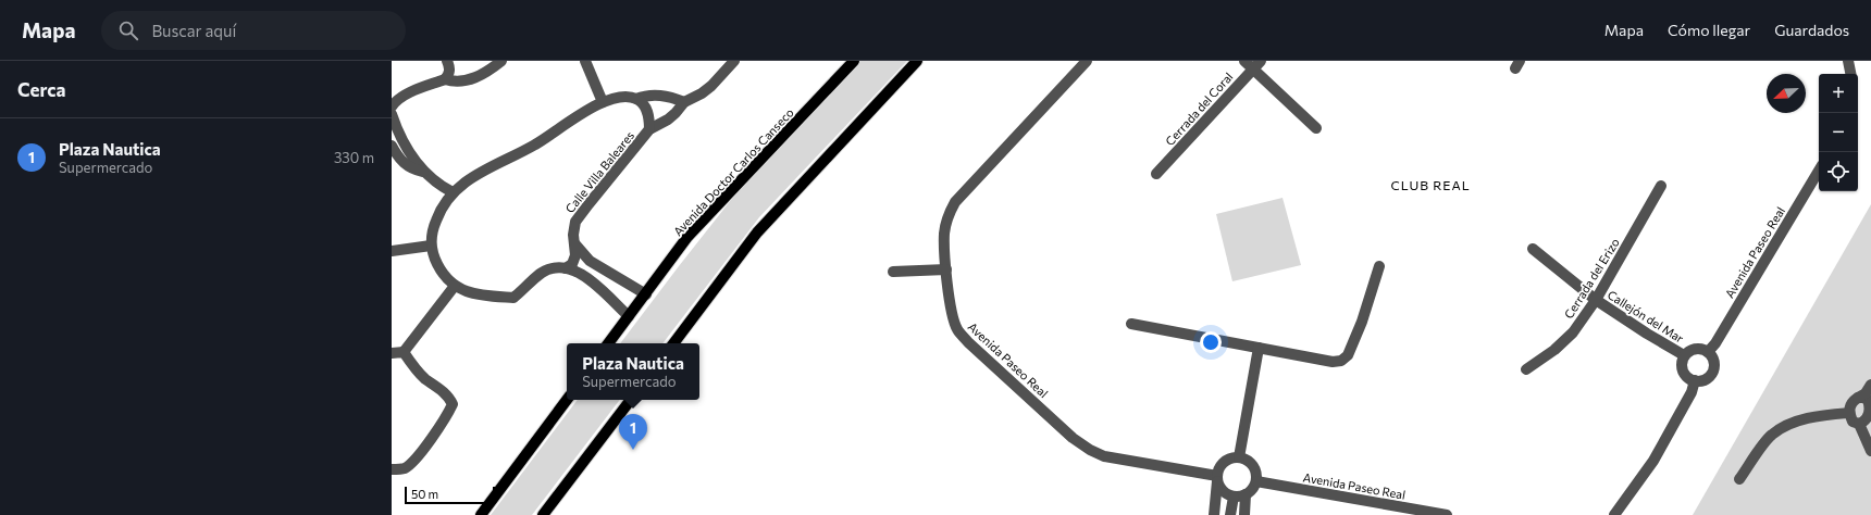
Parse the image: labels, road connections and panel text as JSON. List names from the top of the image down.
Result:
{
  "streets": {
    "main road": ["Avenida Doctor Carlos Canseco"],
    "street": [
      "Cerrada del Coral",
      "Calle Villa Baleares",
      "Avenida Paseo Real",
      "Cerrada del Erizo",
      "Callejón del Mar"
    ]
  },
  "crossings": [
    ["Avenida Paseo Real", "Callejón del Mar"],
    ["Cerrada del Erizo", "Callejón del Mar"]
  ],
  "districts": ["CLUB REAL"],
  "scale_bar": "50 m",
  "north": "bottom left",
  "page": {
    "header": "Mapa",
    "search": "Buscar aquí",
    "nav": ["Mapa", "Cómo llegar", "Guardados"],
    "heading": "Cerca",
    "map_buttons": ["+", "−"],
    "list": [
      {
        "mark": "1",
        "name": "Plaza Nautica",
        "note": "Supermercado",
        "value": "330 m"
      }
    ],
    "popup": ["Plaza Nautica", "Supermercado"],
    "pins": "1",
    "scale": "50 m"
  }
}
